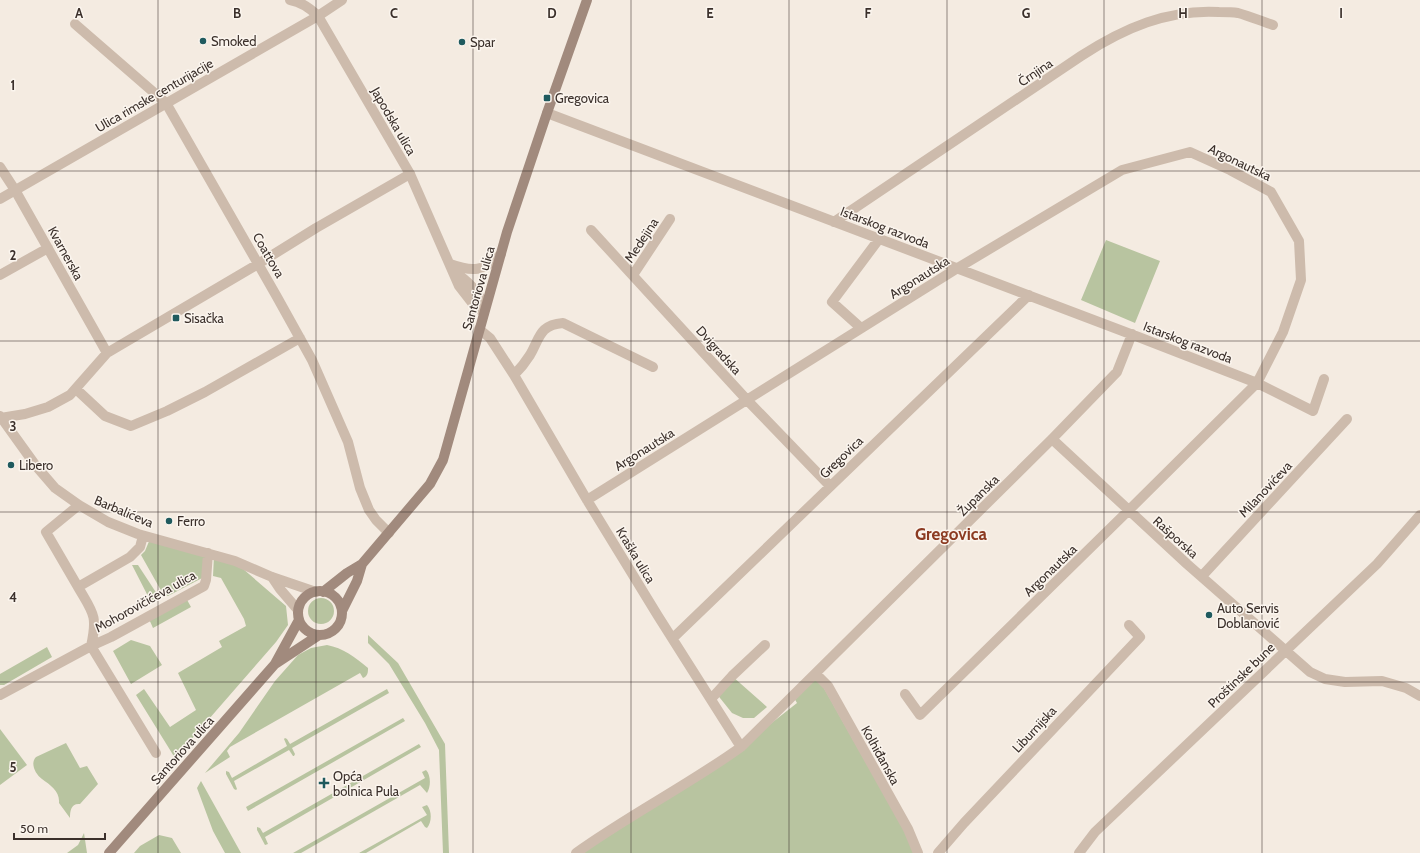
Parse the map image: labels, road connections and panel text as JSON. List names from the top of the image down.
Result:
{
  "streets": {
    "main road": ["Santoriova ulica"],
    "street": [
      "Črnjina",
      "Ulica rimske centurijacije",
      "Japodska ulica",
      "Argonautska",
      "Istarskog razvoda",
      "Medejina",
      "Kvarnerska",
      "Coattova",
      "Dvigradska",
      "Gregovica",
      "Milanovićeva",
      "Županska",
      "Barbalićeva",
      "Rašporska",
      "Kraška ulica",
      "Mohorovičićeva ulica",
      "Proštinske bune",
      "Liburnijska",
      "Kolhiđanska"
    ]
  },
  "crossings": [
    ["Črnjina", "Istarskog razvoda"],
    ["Ulica rimske centurijacije", "Japodska ulica"],
    ["Ulica rimske centurijacije", "Kvarnerska"],
    ["Ulica rimske centurijacije", "Coattova"],
    ["Japodska ulica", "Santoriova ulica"],
    ["Argonautska", "Istarskog razvoda"],
    ["Argonautska", "Dvigradska"],
    ["Argonautska", "Rašporska"],
    ["Argonautska", "Kraška ulica"],
    ["Istarskog razvoda", "Santoriova ulica"],
    ["Istarskog razvoda", "Gregovica"],
    ["Istarskog razvoda", "Županska"],
    ["Medejina", "Dvigradska"],
    ["Coattova", "Santoriova ulica"],
    ["Santoriova ulica", "Barbalićeva"],
    ["Santoriova ulica", "Kraška ulica"],
    ["Dvigradska", "Gregovica"],
    ["Gregovica", "Kraška ulica"],
    ["Milanovićeva", "Rašporska"],
    ["Županska", "Rašporska"],
    ["Županska", "Kraška ulica"],
    ["Županska", "Kolhiđanska"],
    ["Barbalićeva", "Mohorovičićeva ulica"],
    ["Rašporska", "Proštinske bune"]
  ],
  "districts": ["Gregovica"],
  "places": {
    "other": [
      "Smoked",
      "Spar",
      "Libero",
      "Ferro",
      "Auto Servis Doblanović"
    ],
    "transit": ["Gregovica", "Sisačka"],
    "health": ["Opća bolnica Pula"]
  },
  "scale_bar": "50 m",
  "grid": {
    "columns": [
      "A",
      "B",
      "C",
      "D",
      "E",
      "F",
      "G",
      "H",
      "I"
    ],
    "rows": [
      "1",
      "2",
      "3",
      "4",
      "5"
    ]
  }
}
